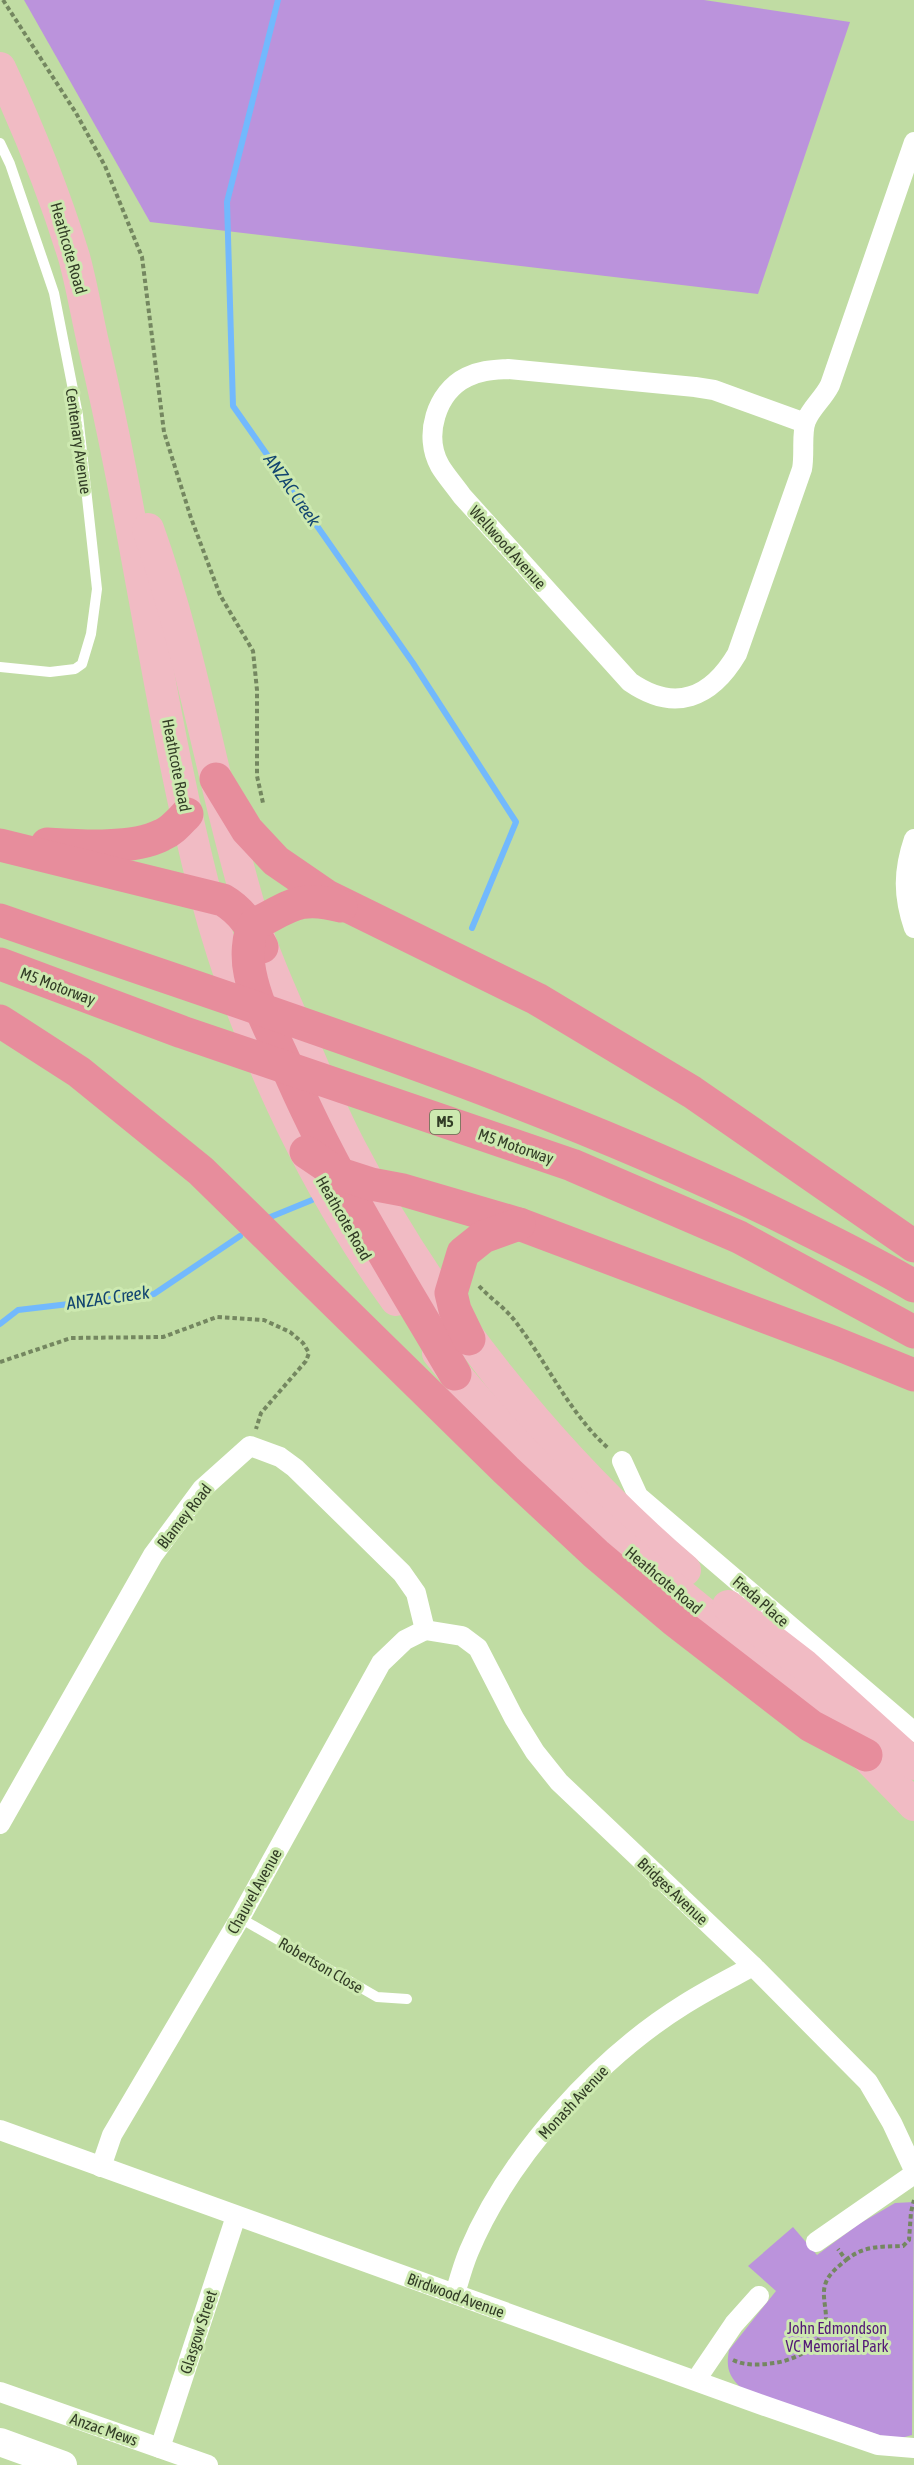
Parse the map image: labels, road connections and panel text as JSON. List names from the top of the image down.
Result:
{
  "streets": {
    "highway": ["M5 Motorway", "M5"],
    "main road": ["Heathcote Road"],
    "street": [
      "Wellwood Avenue",
      "Blamey Road",
      "Freda Place",
      "Chauvel Avenue",
      "Bridges Avenue",
      "Monash Avenue",
      "Birdwood Avenue",
      "Glasgow Street",
      "Anzac Mews"
    ],
    "lane": ["Centenary Avenue", "Robertson Close"]
  },
  "crossings": [
    ["Chauvel Avenue", "Bridges Avenue"],
    ["Chauvel Avenue", "Robertson Close"],
    ["Chauvel Avenue", "Birdwood Avenue"],
    ["Bridges Avenue", "Monash Avenue"],
    ["Monash Avenue", "Birdwood Avenue"],
    ["Birdwood Avenue", "Glasgow Street"],
    ["Glasgow Street", "Anzac Mews"]
  ],
  "water": ["ANZAC Creek"],
  "parks": ["John Edmondson VC Memorial Park"]
}
